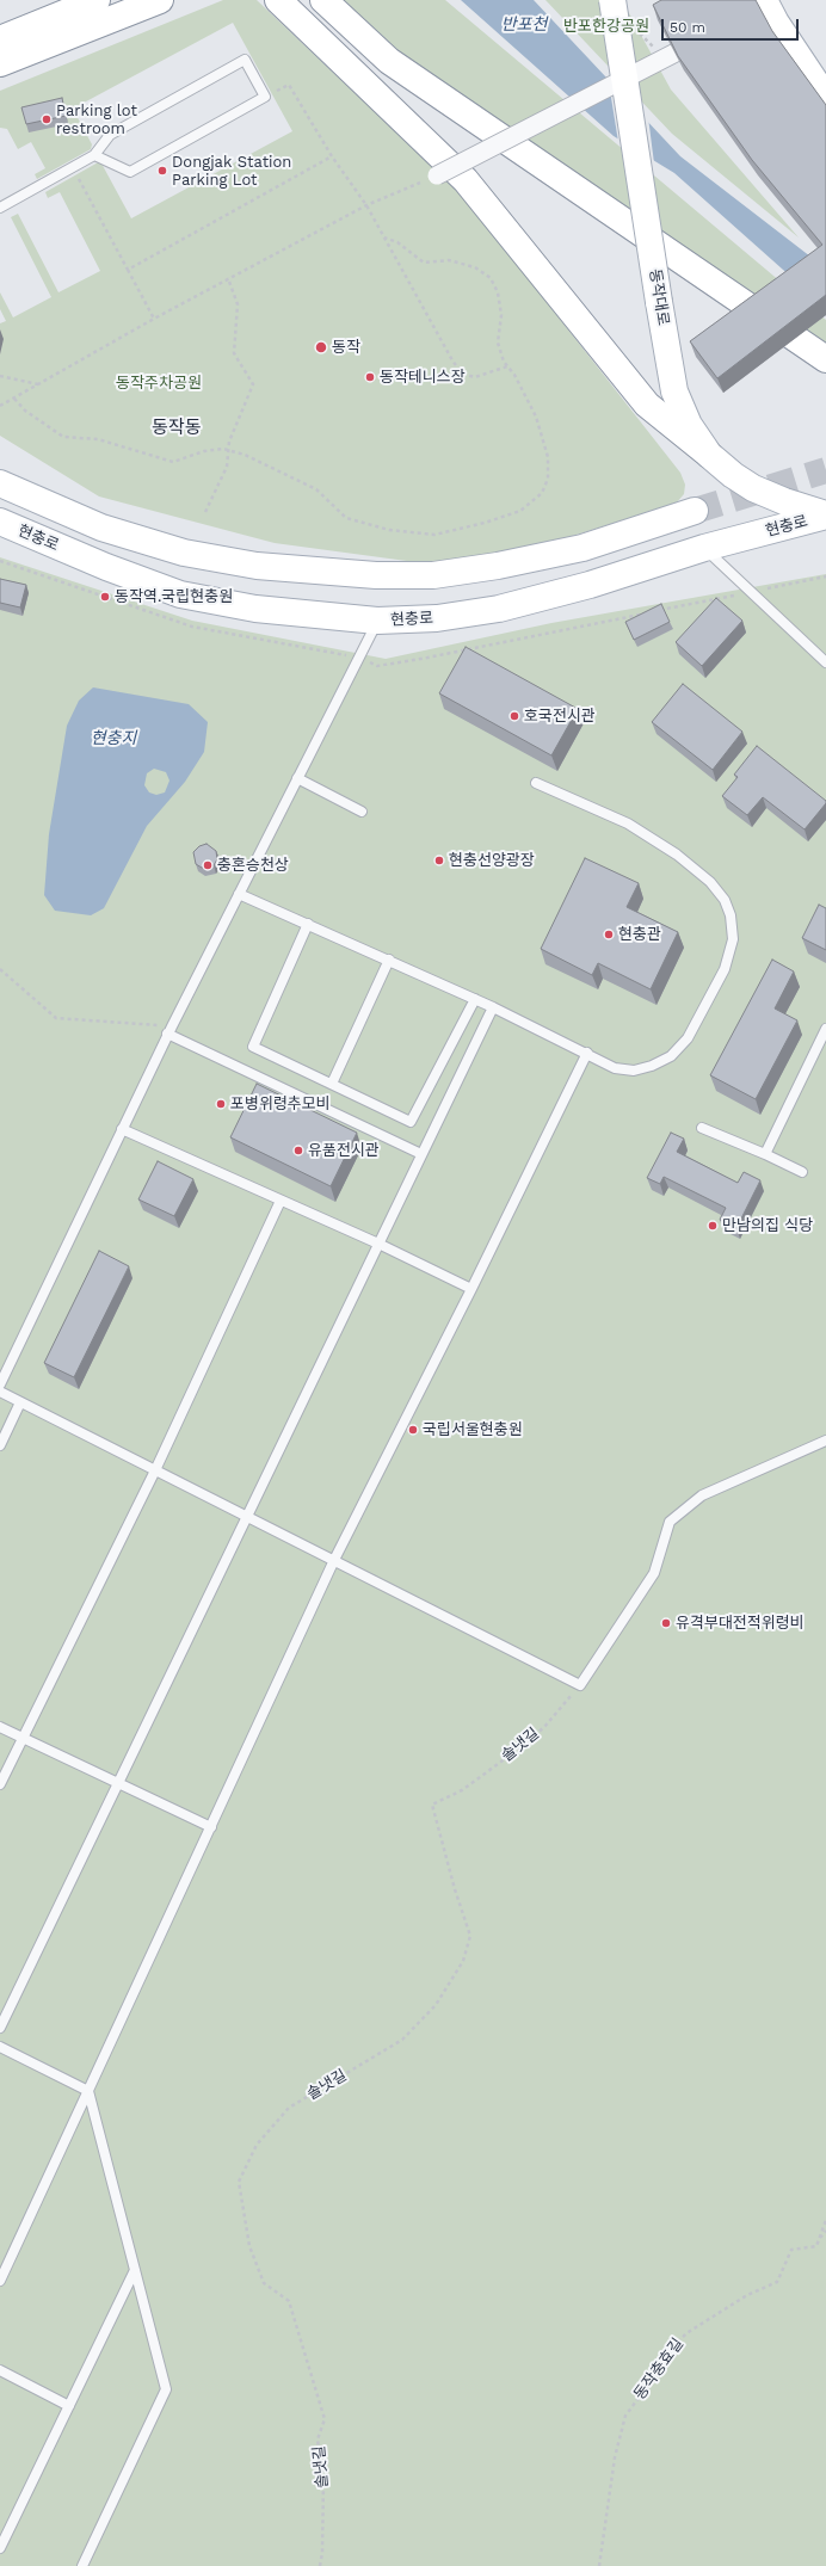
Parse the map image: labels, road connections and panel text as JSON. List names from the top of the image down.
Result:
{
  "streets": {
    "main road": ["동작대로", "현충로"],
    "path": ["솔냇길", "동작충효길"]
  },
  "crossings": [
    ["동작대로", "현충로"]
  ],
  "districts": ["동작동"],
  "water": ["반포천", "현충지"],
  "parks": ["반포한강공원", "동작주차공원"],
  "places": [
    "Parking lot restroom",
    "Dongjak Station Parking Lot",
    "동작",
    "동작테니스장",
    "동작역.국립현충원",
    "호국전시관",
    "현충선양광장",
    "충혼승천상",
    "현충관",
    "포병위령추모비",
    "유품전시관",
    "만남의집 식당",
    "국립서울현충원",
    "유격부대전적위령비"
  ],
  "scale_bar": "50 m"
}
